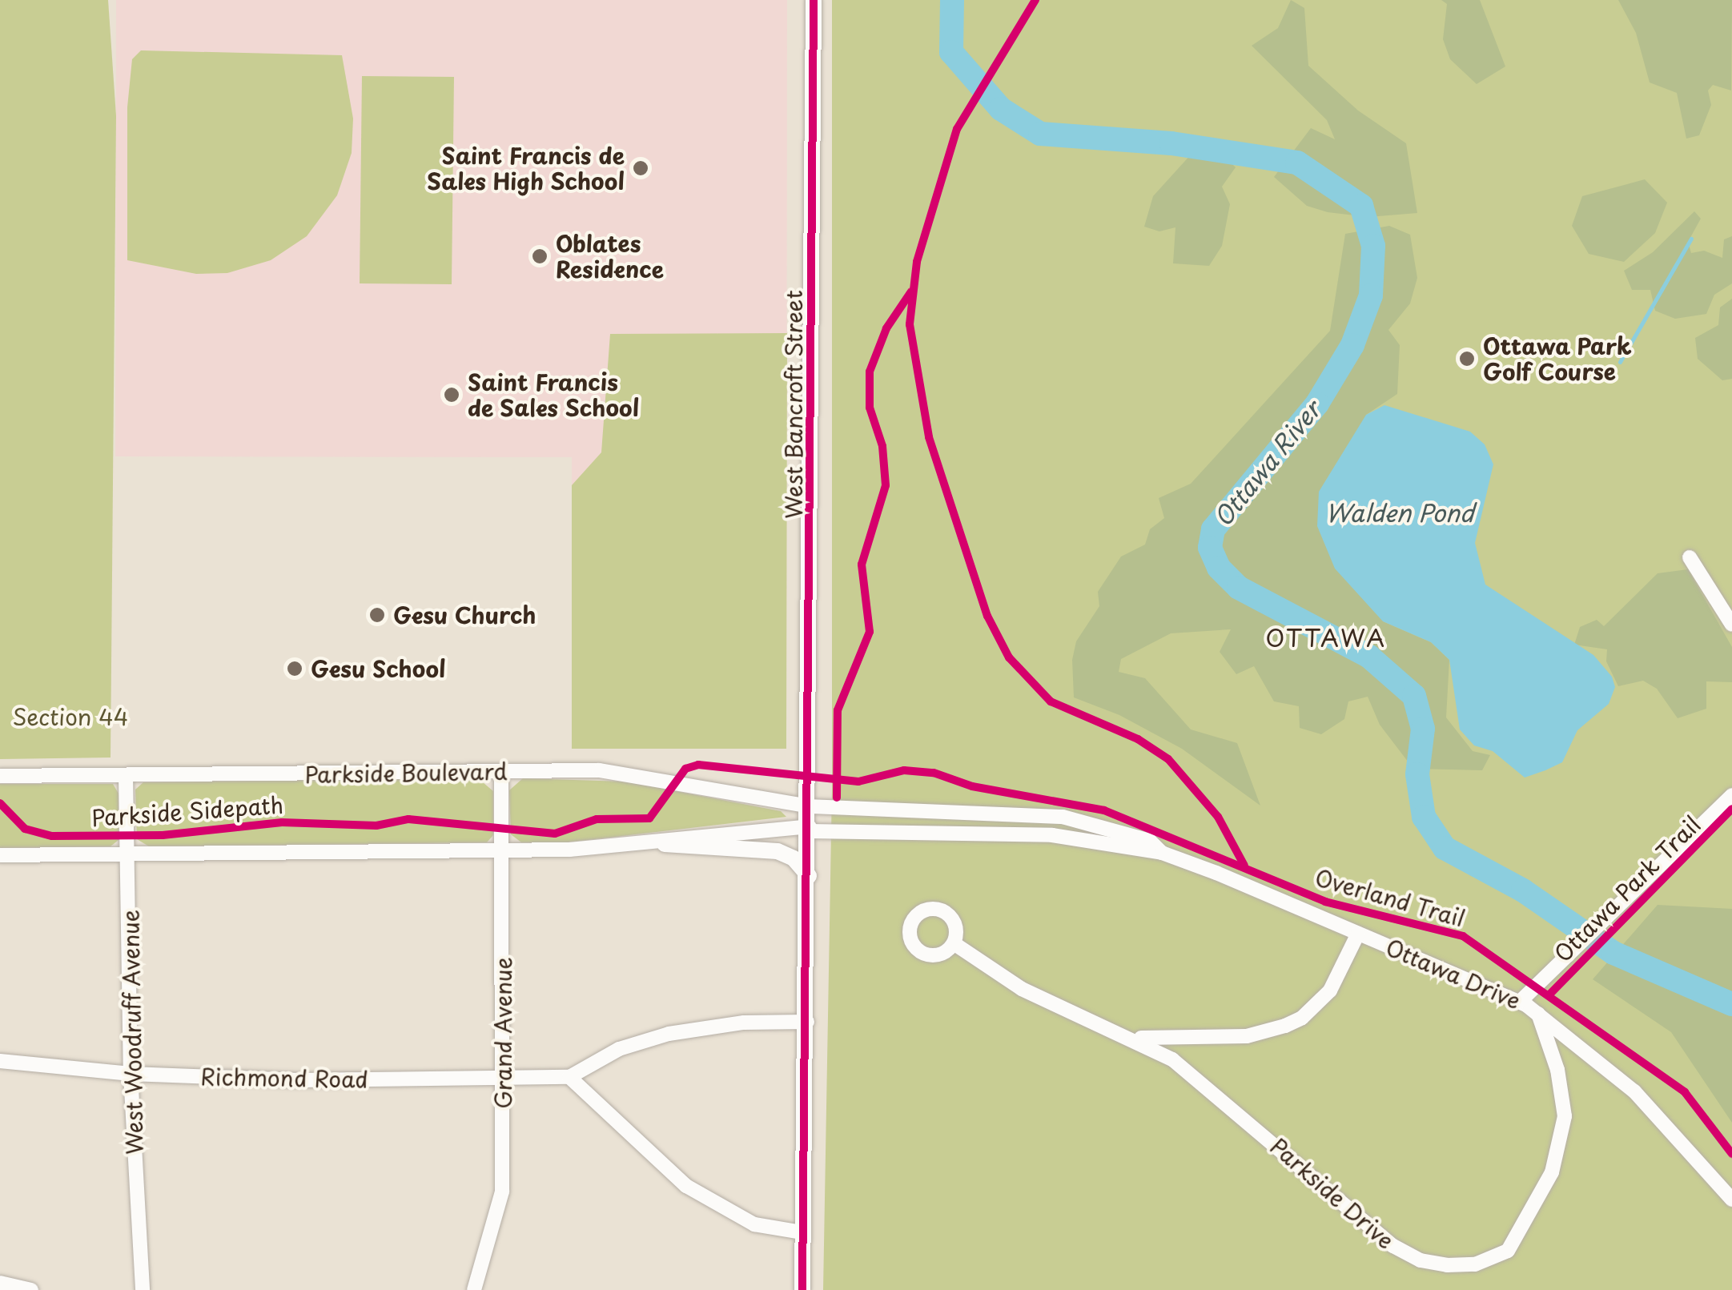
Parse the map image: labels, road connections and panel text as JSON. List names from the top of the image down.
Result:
{
  "streets": {
    "main road": ["West Bancroft Street"],
    "street": [
      "Parkside Boulevard",
      "Ottawa Drive",
      "West Woodruff Avenue",
      "Grand Avenue",
      "Richmond Road",
      "Parkside Drive"
    ],
    "cycle path": ["Parkside Sidepath", "Ottawa Park Trail"]
  },
  "crossings": [
    ["West Bancroft Street", "Parkside Boulevard"],
    ["West Bancroft Street", "Ottawa Drive"],
    ["West Bancroft Street", "Richmond Road"],
    ["Parkside Boulevard", "Ottawa Drive"],
    ["Parkside Boulevard", "West Woodruff Avenue"],
    ["Parkside Boulevard", "Grand Avenue"],
    ["Ottawa Drive", "Parkside Drive"],
    ["West Woodruff Avenue", "Richmond Road"],
    ["Grand Avenue", "Richmond Road"]
  ],
  "districts": ["OTTAWA"],
  "water": ["Ottawa River", "Walden Pond"],
  "parks": ["Section 44"],
  "places": [
    "Saint Francis de Sales High School",
    "Oblates Residence",
    "Ottawa Park Golf Course",
    "Saint Francis de Sales School",
    "Gesu Church",
    "Gesu School"
  ]
}
